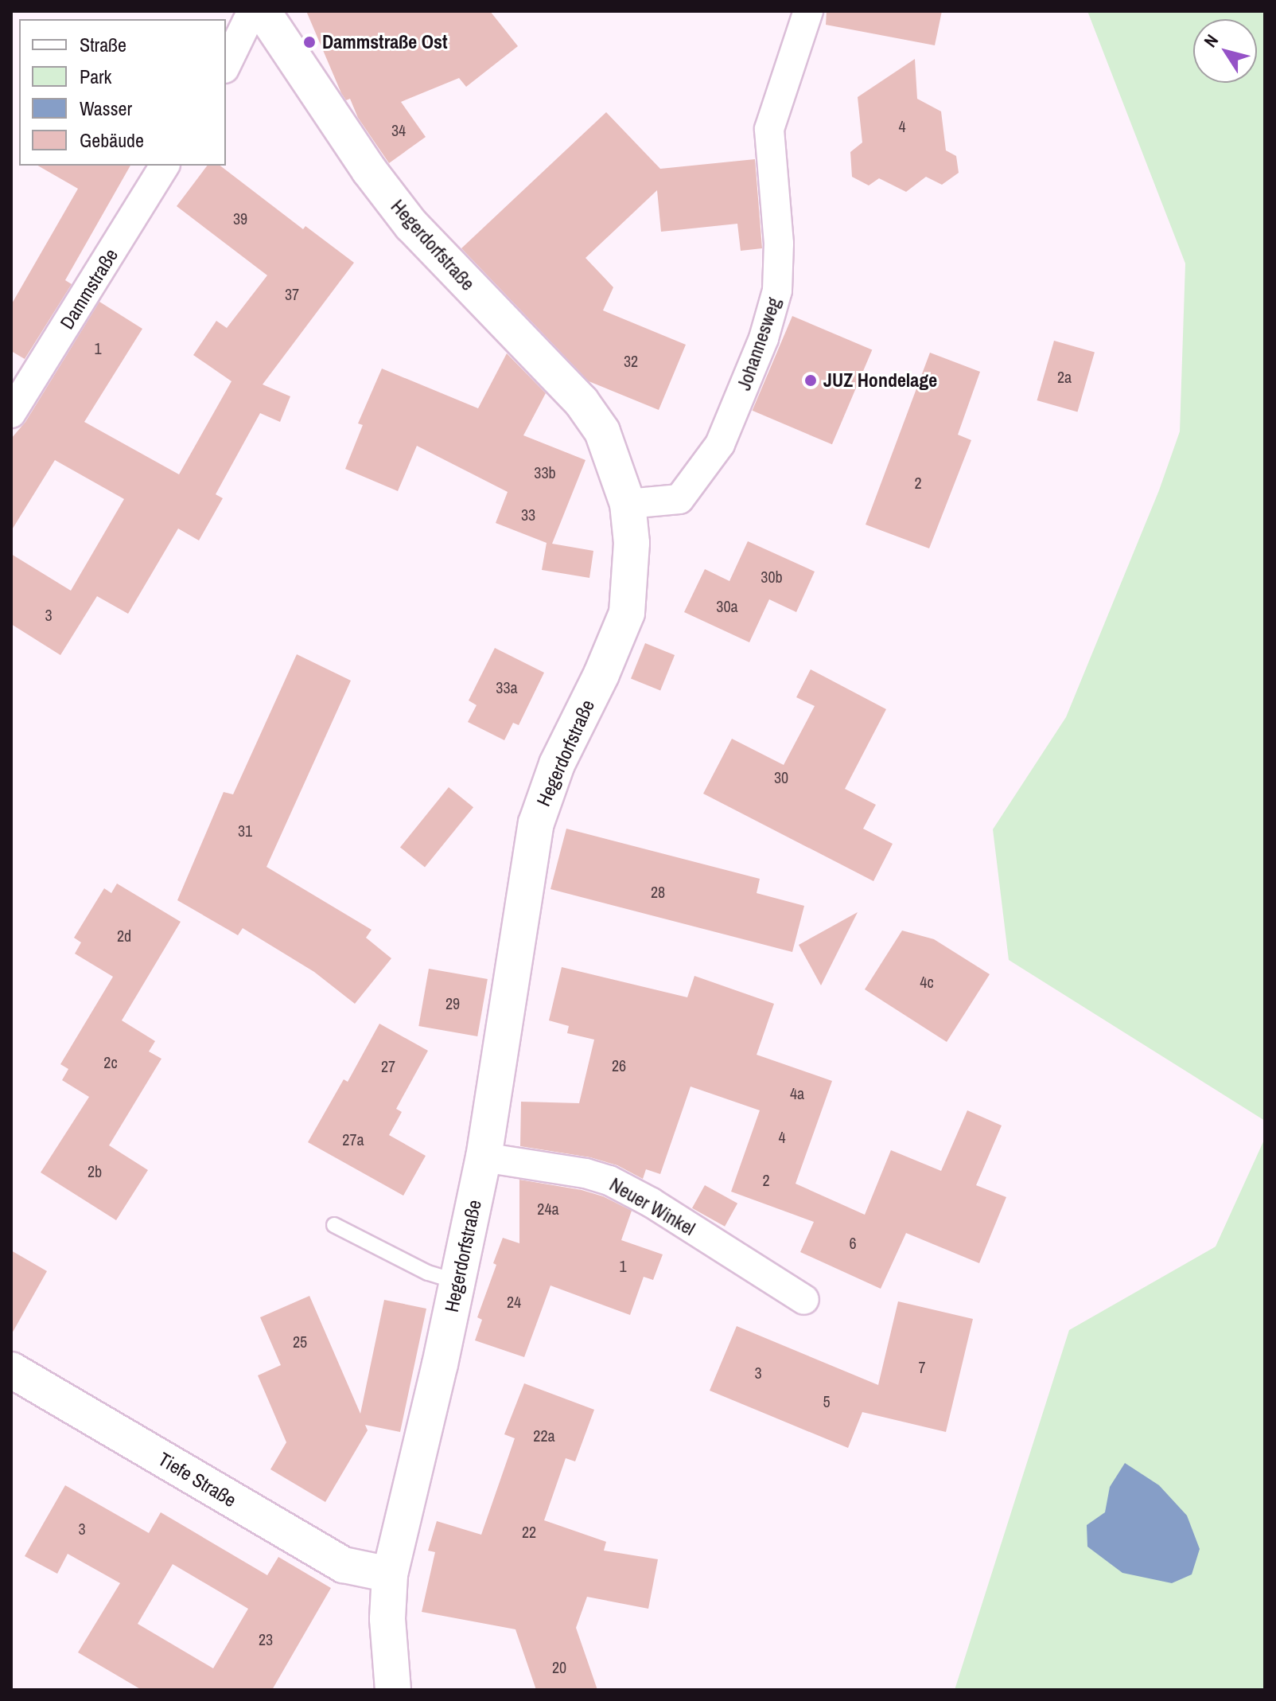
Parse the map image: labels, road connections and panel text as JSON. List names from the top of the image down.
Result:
{
  "streets": {
    "main road": ["Hegerdorfstraße", "Tiefe Straße"],
    "street": ["Dammstraße", "Johannesweg", "Neuer Winkel"]
  },
  "crossings": [
    ["Hegerdorfstraße", "Johannesweg"],
    ["Hegerdorfstraße", "Neuer Winkel"],
    ["Hegerdorfstraße", "Tiefe Straße"]
  ],
  "places": ["Dammstraße Ost", "JUZ Hondelage"],
  "house_numbers": [
    "4",
    "34",
    "39",
    "37",
    "1",
    "32",
    "2a",
    "33b",
    "2",
    "33",
    "30b",
    "30a",
    "3",
    "33a",
    "30",
    "31",
    "28",
    "2d",
    "4c",
    "29",
    "2c",
    "26",
    "27",
    "4a",
    "4",
    "27a",
    "2b",
    "2",
    "24a",
    "6",
    "1",
    "24",
    "25",
    "7",
    "3",
    "5",
    "22a",
    "3",
    "22",
    "23",
    "20"
  ],
  "legend": [
    "Straße",
    "Park",
    "Wasser",
    "Gebäude"
  ],
  "north": "top left"
}
